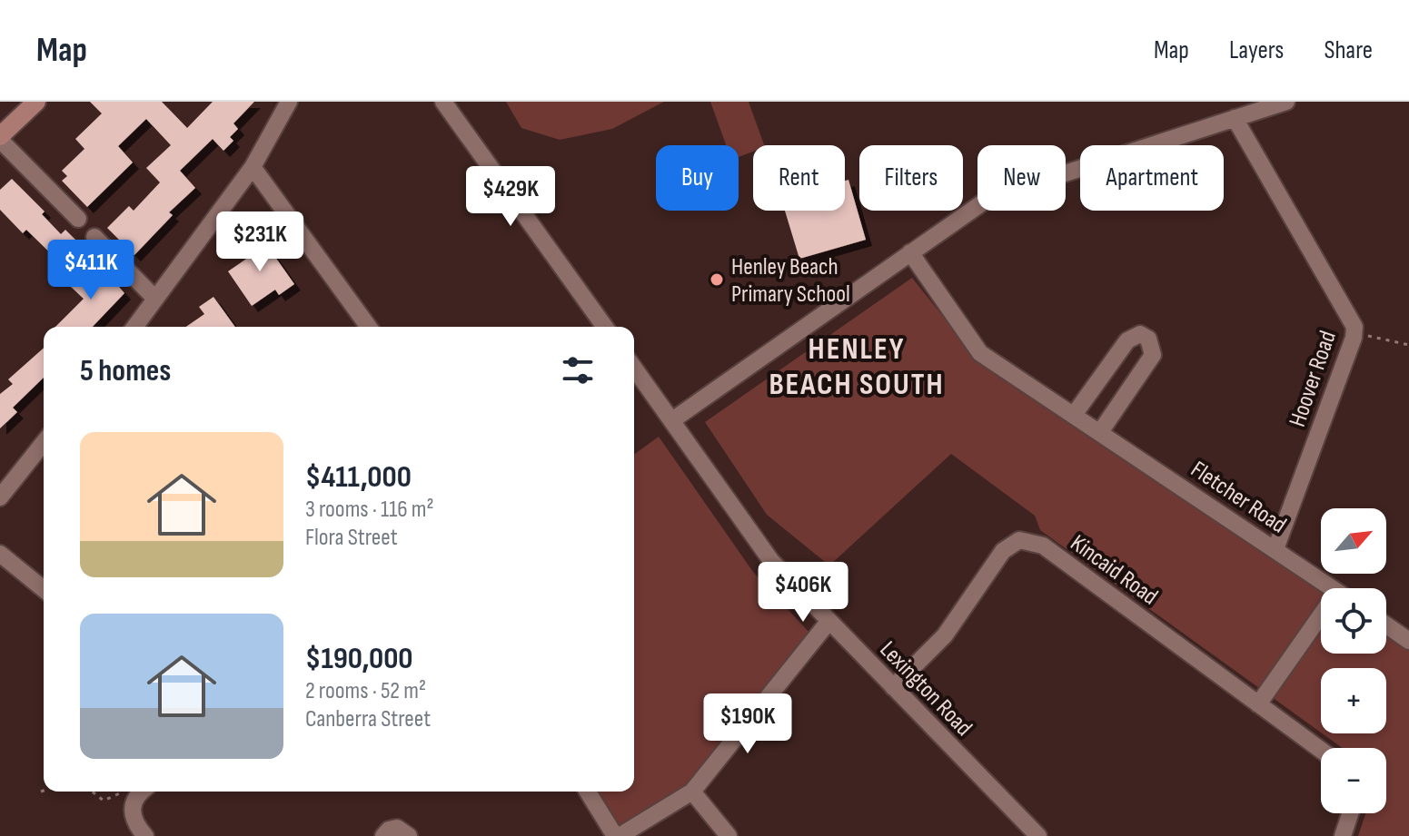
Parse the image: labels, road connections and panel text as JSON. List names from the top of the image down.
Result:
{
  "streets": {
    "street": [
      "Hoover Road",
      "Fletcher Road",
      "Kincaid Road",
      "Lexington Road"
    ]
  },
  "crossings": [
    ["Hoover Road", "Fletcher Road"],
    ["Kincaid Road", "Lexington Road"]
  ],
  "districts": ["HENLEY BEACH SOUTH"],
  "places": ["Henley Beach Primary School"],
  "north": "top right",
  "page": {
    "header": "Map",
    "nav": ["Map", "Layers", "Share"],
    "chip": [
      "Buy",
      "Rent",
      "Filters",
      "New",
      "Apartment"
    ],
    "price": [
      "$429K",
      "$231K",
      "$411K",
      "$406K",
      "$190K"
    ],
    "heading": "5 homes",
    "list": [
      {
        "name": "$411,000",
        "note": "3 rooms · 116 m² · Flora Street"
      },
      {
        "name": "$190,000",
        "note": "2 rooms · 52 m² · Canberra Street"
      }
    ],
    "map_buttons": ["+", "−"]
  }
}
